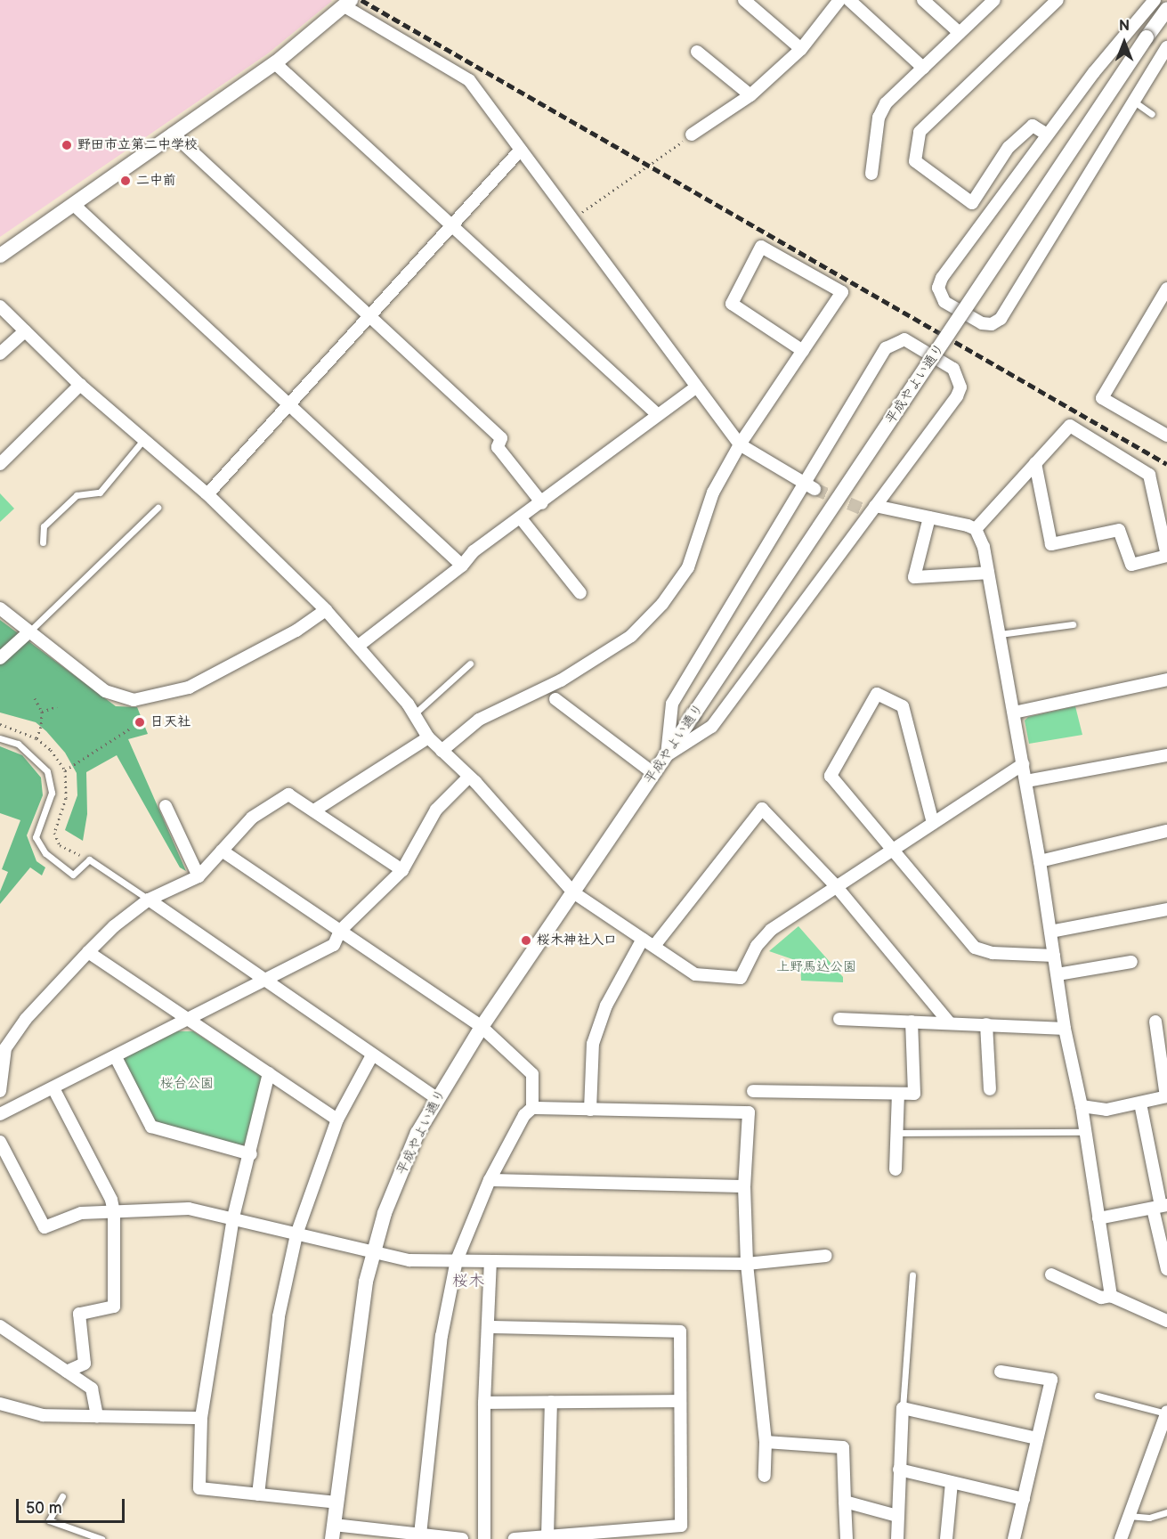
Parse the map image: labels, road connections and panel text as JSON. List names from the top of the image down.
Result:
{
  "streets": {
    "street": ["平成やよい通り"]
  },
  "districts": ["桜木"],
  "parks": ["上野馬込公園", "桜台公園"],
  "places": [
    "野田市立第二中学校",
    "二中前",
    "日天社",
    "桜木神社入口"
  ],
  "scale_bar": "50 m",
  "north": "top"
}
